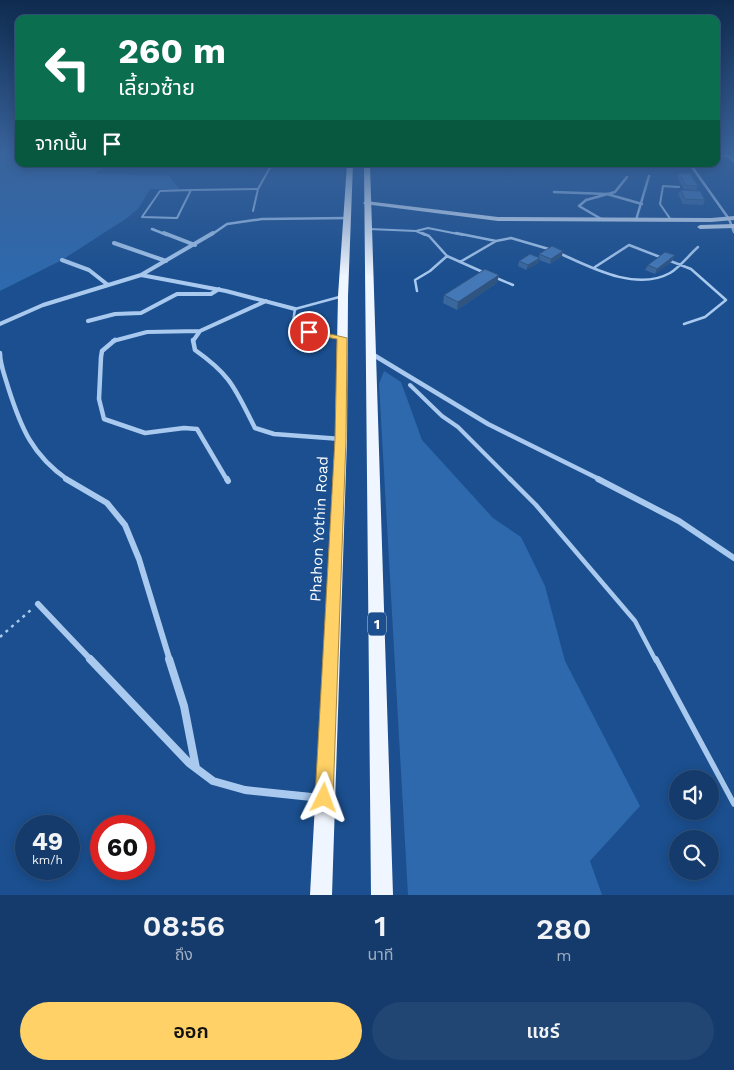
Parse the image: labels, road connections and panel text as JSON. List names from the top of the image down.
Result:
{
  "streets": {
    "main road": ["Phahon Yothin Road", "1"]
  },
  "page": {
    "turn": ["260 m", "เลี้ยวซ้าย"],
    "then": "จากนั้น",
    "speed": "49 km/h",
    "limit": "60",
    "eta": [
      "08:56",
      "ถึง",
      "1",
      "นาที",
      "280",
      "m"
    ],
    "buttons": ["ออก", "แชร์"]
  }
}
